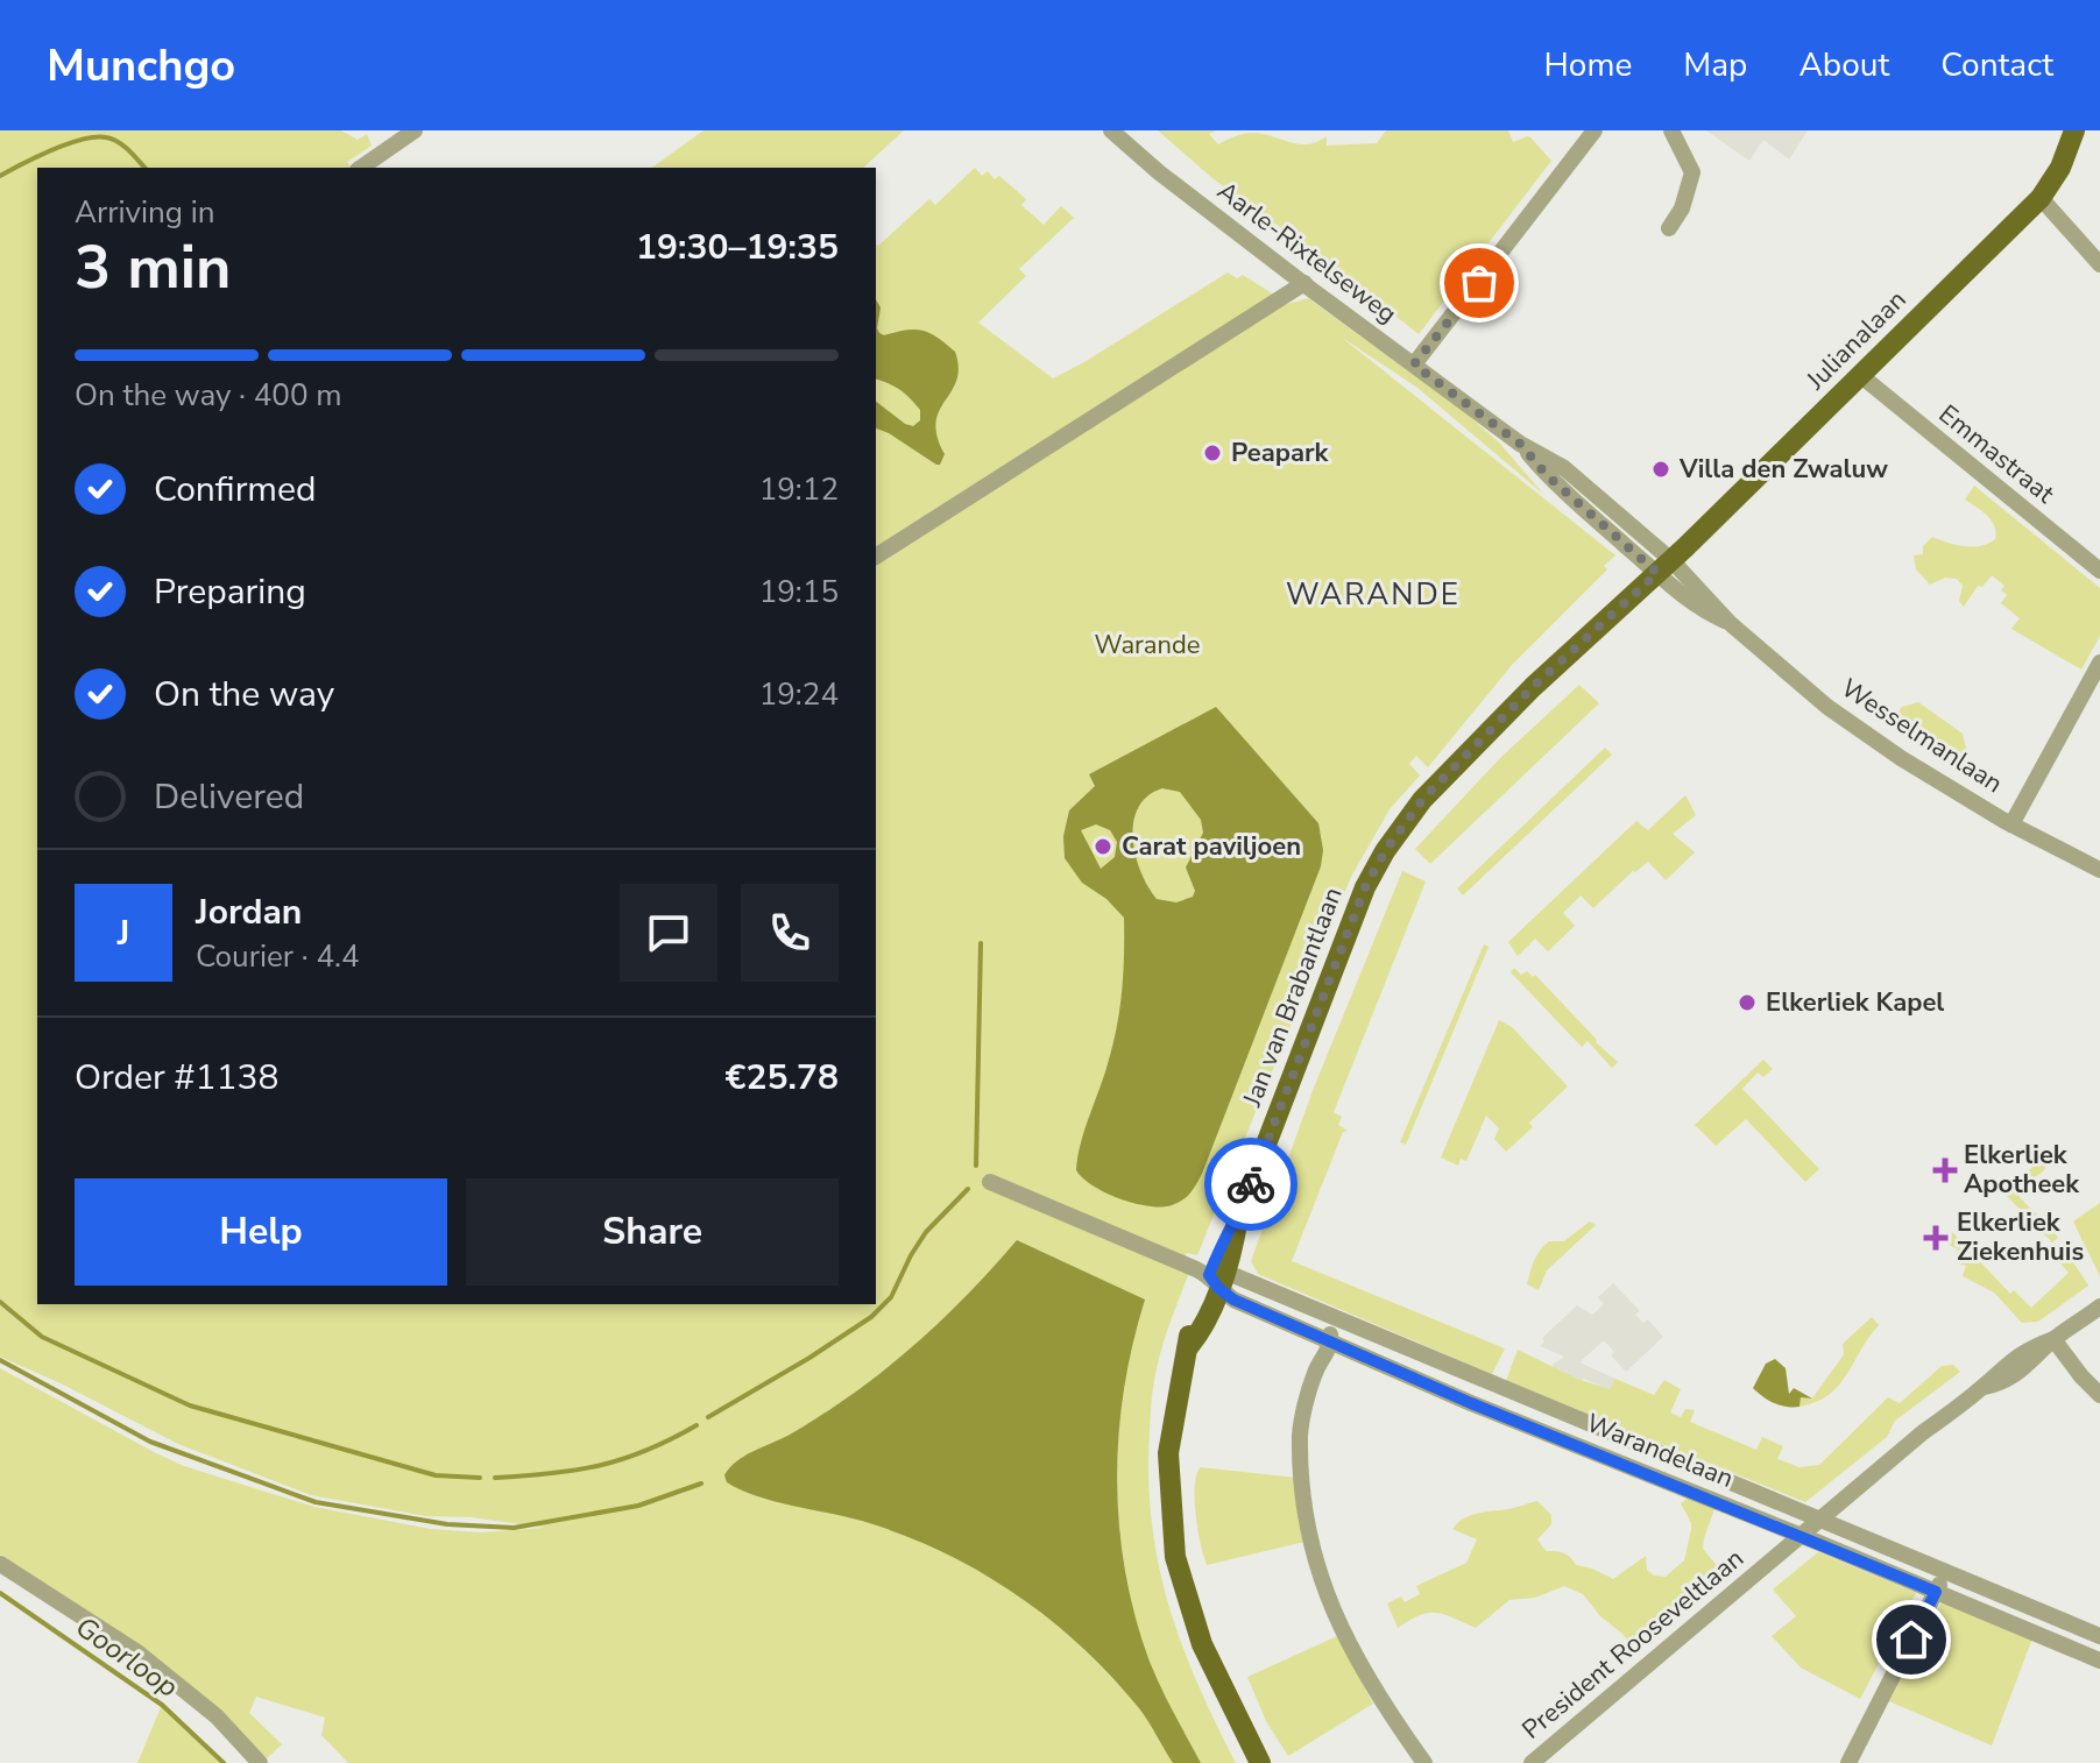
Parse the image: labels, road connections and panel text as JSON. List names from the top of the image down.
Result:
{
  "streets": {
    "main road": ["Julianalaan", "Jan van Brabantlaan"],
    "street": [
      "Aarle-Rixtelseweg",
      "Emmastraat",
      "Wesselmanlaan",
      "Warandelaan",
      "President Rooseveltlaan"
    ]
  },
  "crossings": [
    ["Aarle-Rixtelseweg", "Julianalaan"],
    ["Aarle-Rixtelseweg", "Wesselmanlaan"],
    ["Aarle-Rixtelseweg", "Jan van Brabantlaan"],
    ["Julianalaan", "Emmastraat"],
    ["Julianalaan", "Wesselmanlaan"],
    ["Julianalaan", "Jan van Brabantlaan"],
    ["Wesselmanlaan", "Jan van Brabantlaan"],
    ["Jan van Brabantlaan", "Warandelaan"],
    ["Warandelaan", "President Rooseveltlaan"]
  ],
  "districts": ["WARANDE"],
  "water": ["Goorloop"],
  "parks": ["Warande"],
  "places": {
    "other": [
      "Peapark",
      "Villa den Zwaluw",
      "Carat paviljoen",
      "Elkerliek Kapel"
    ],
    "health": ["Elkerliek Apotheek", "Elkerliek Ziekenhuis"]
  },
  "page": {
    "header": "Munchgo",
    "nav": [
      "Home",
      "Map",
      "About",
      "Contact"
    ],
    "heading": ["3 min", "Arriving in", "19:30–19:35"],
    "panel": [
      "Jordan",
      "Courier · 4.4",
      "Order #1138",
      "€25.78"
    ],
    "bar": "On the way · 400 m",
    "list": [
      ["Confirmed", "19:12"],
      ["Preparing", "19:15"],
      ["On the way", "19:24"],
      "Delivered"
    ],
    "round": "J",
    "buttons": ["Help", "Share"]
  }
}
